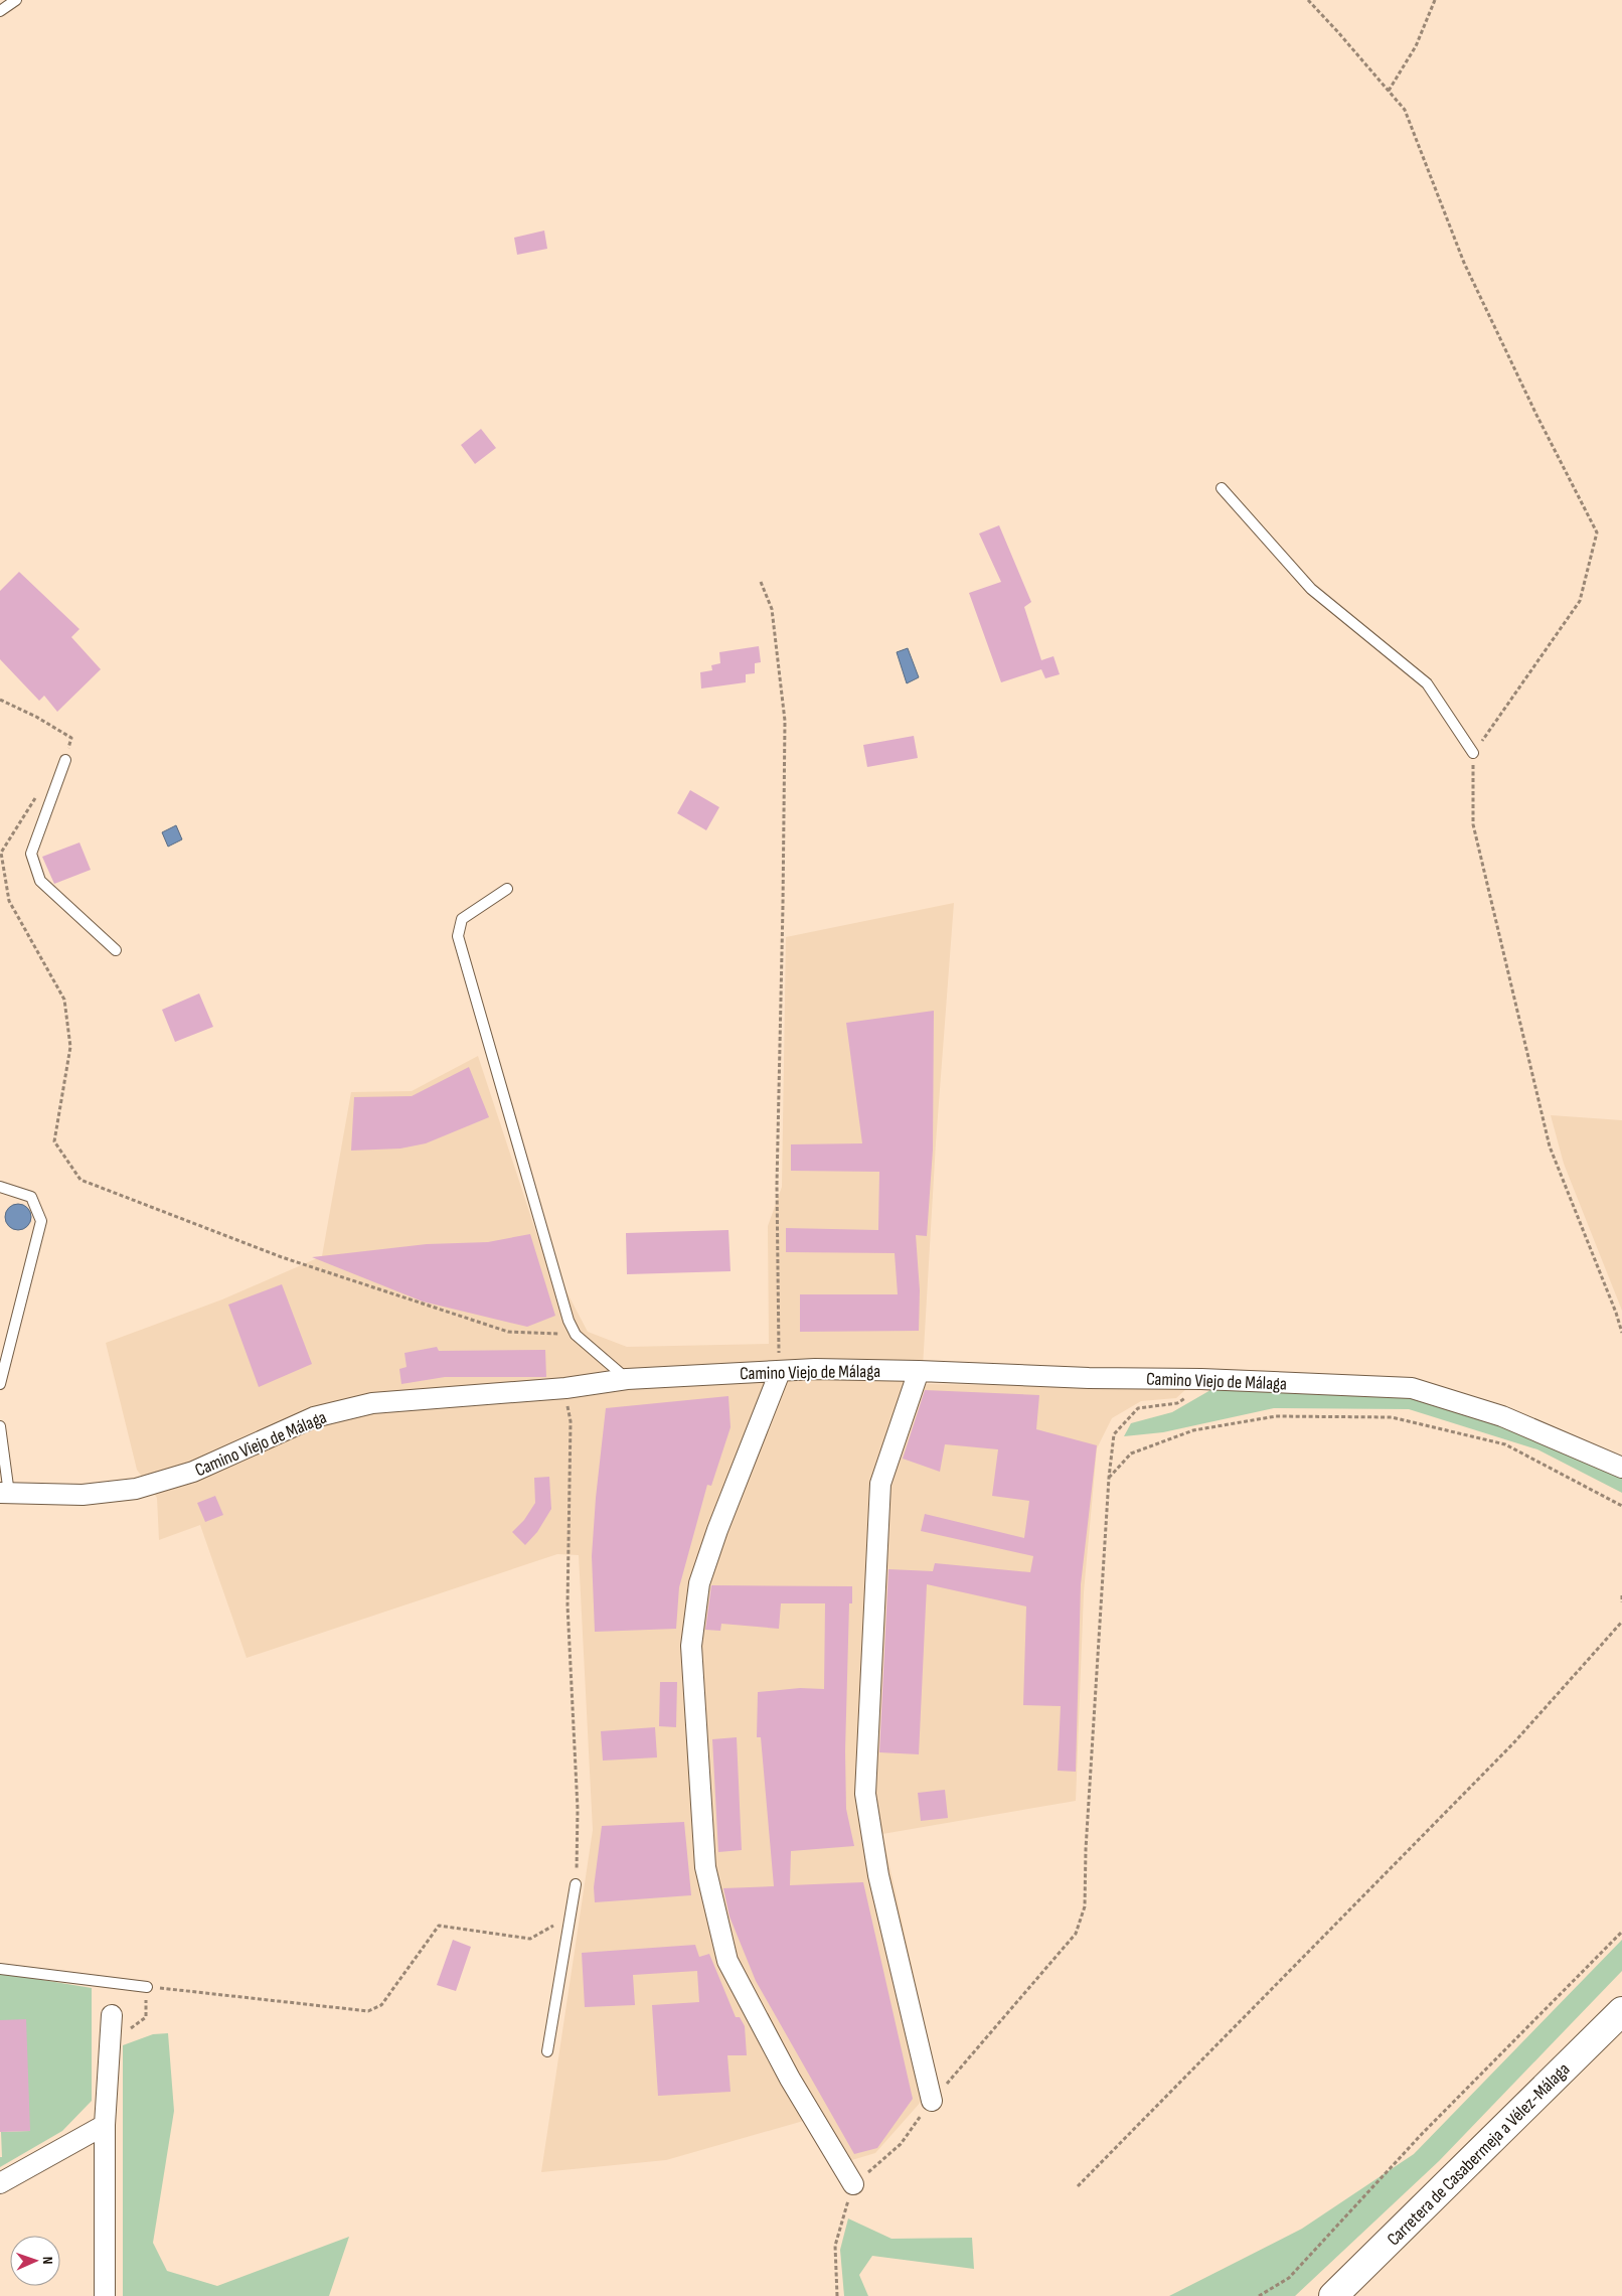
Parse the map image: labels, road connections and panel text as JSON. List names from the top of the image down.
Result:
{
  "streets": {
    "main road": ["Carretera de Casabermeja a Vélez-Málaga"],
    "street": ["Camino Viejo de Málaga"]
  },
  "north": "right"
}
